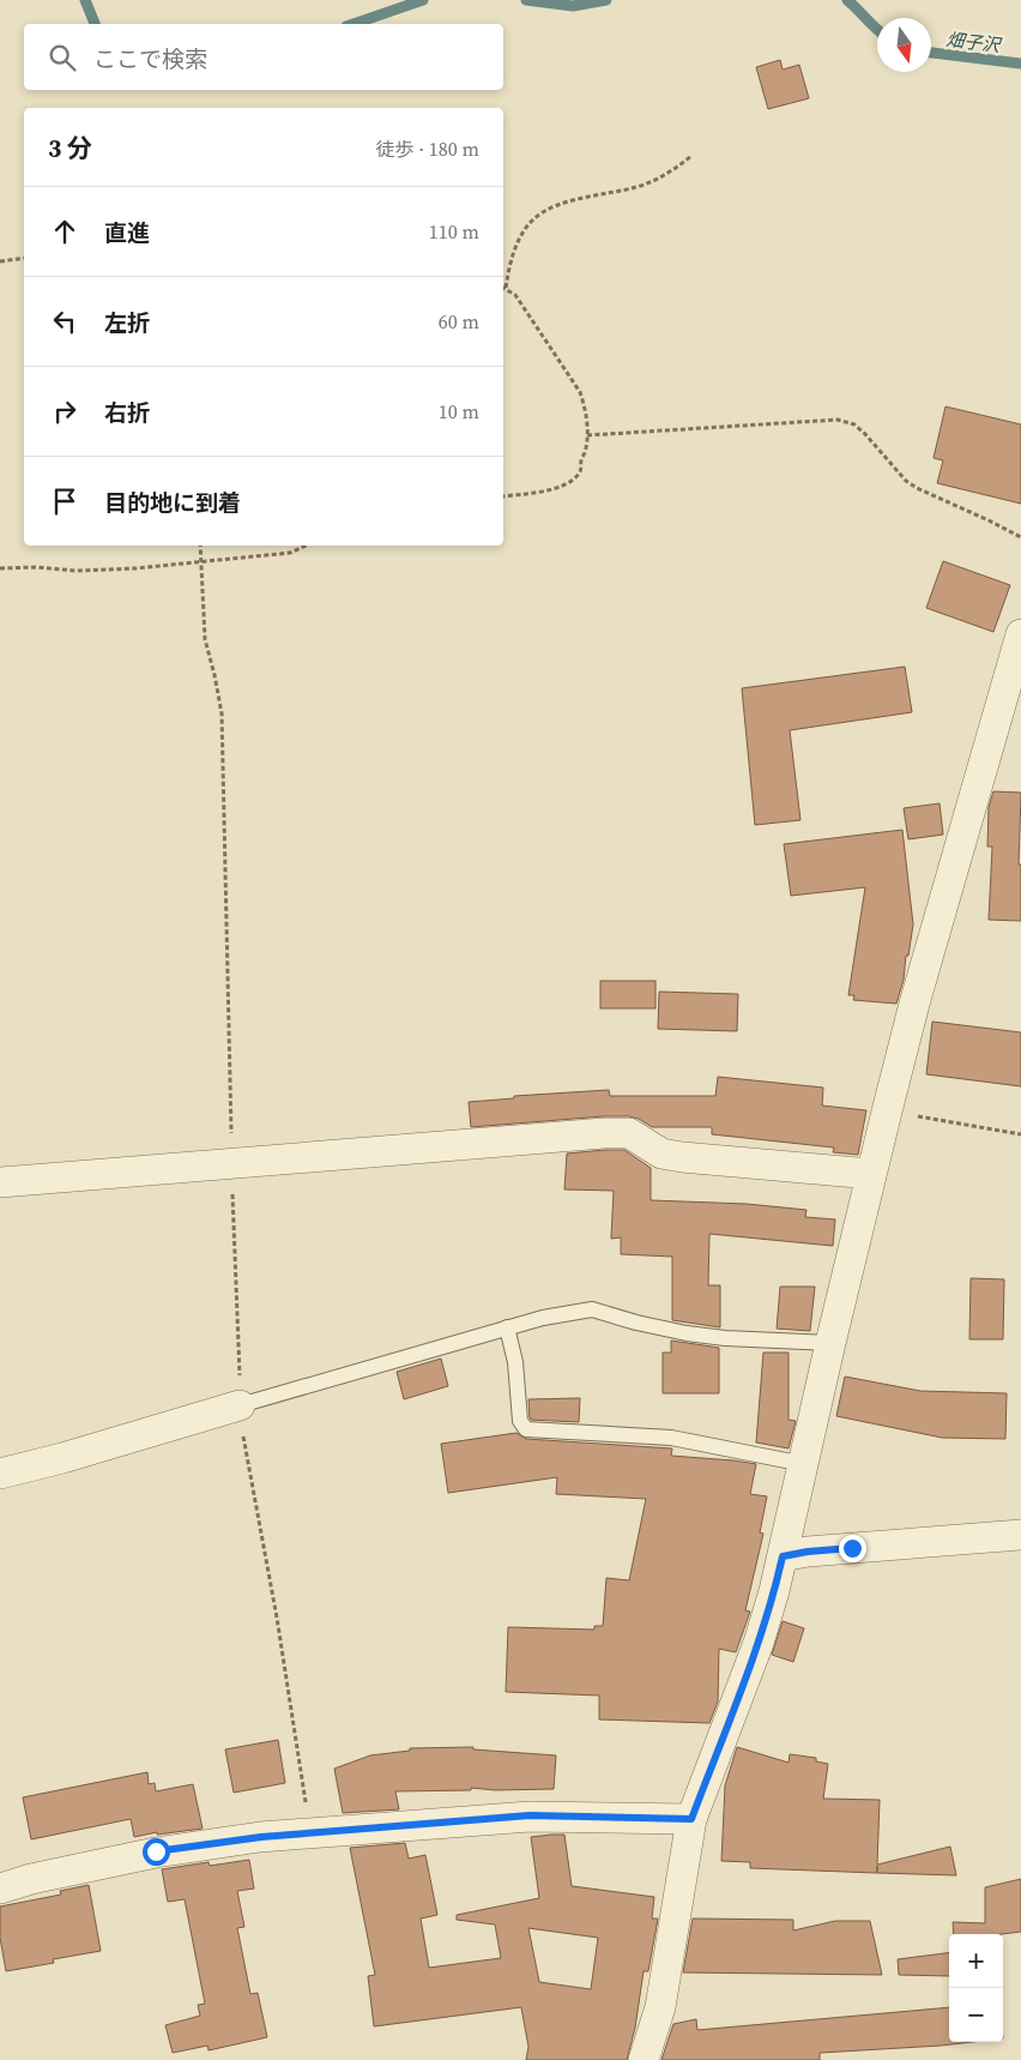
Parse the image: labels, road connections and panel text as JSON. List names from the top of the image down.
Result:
{
  "water": ["畑子沢"],
  "north": "bottom",
  "page": {
    "search": "ここで検索",
    "heading": ["3 分", "徒歩 · 180 m"],
    "list": [
      ["直進", "110 m"],
      ["左折", "60 m"],
      ["右折", "10 m"],
      "目的地に到着"
    ],
    "map_buttons": ["+", "−"]
  }
}
